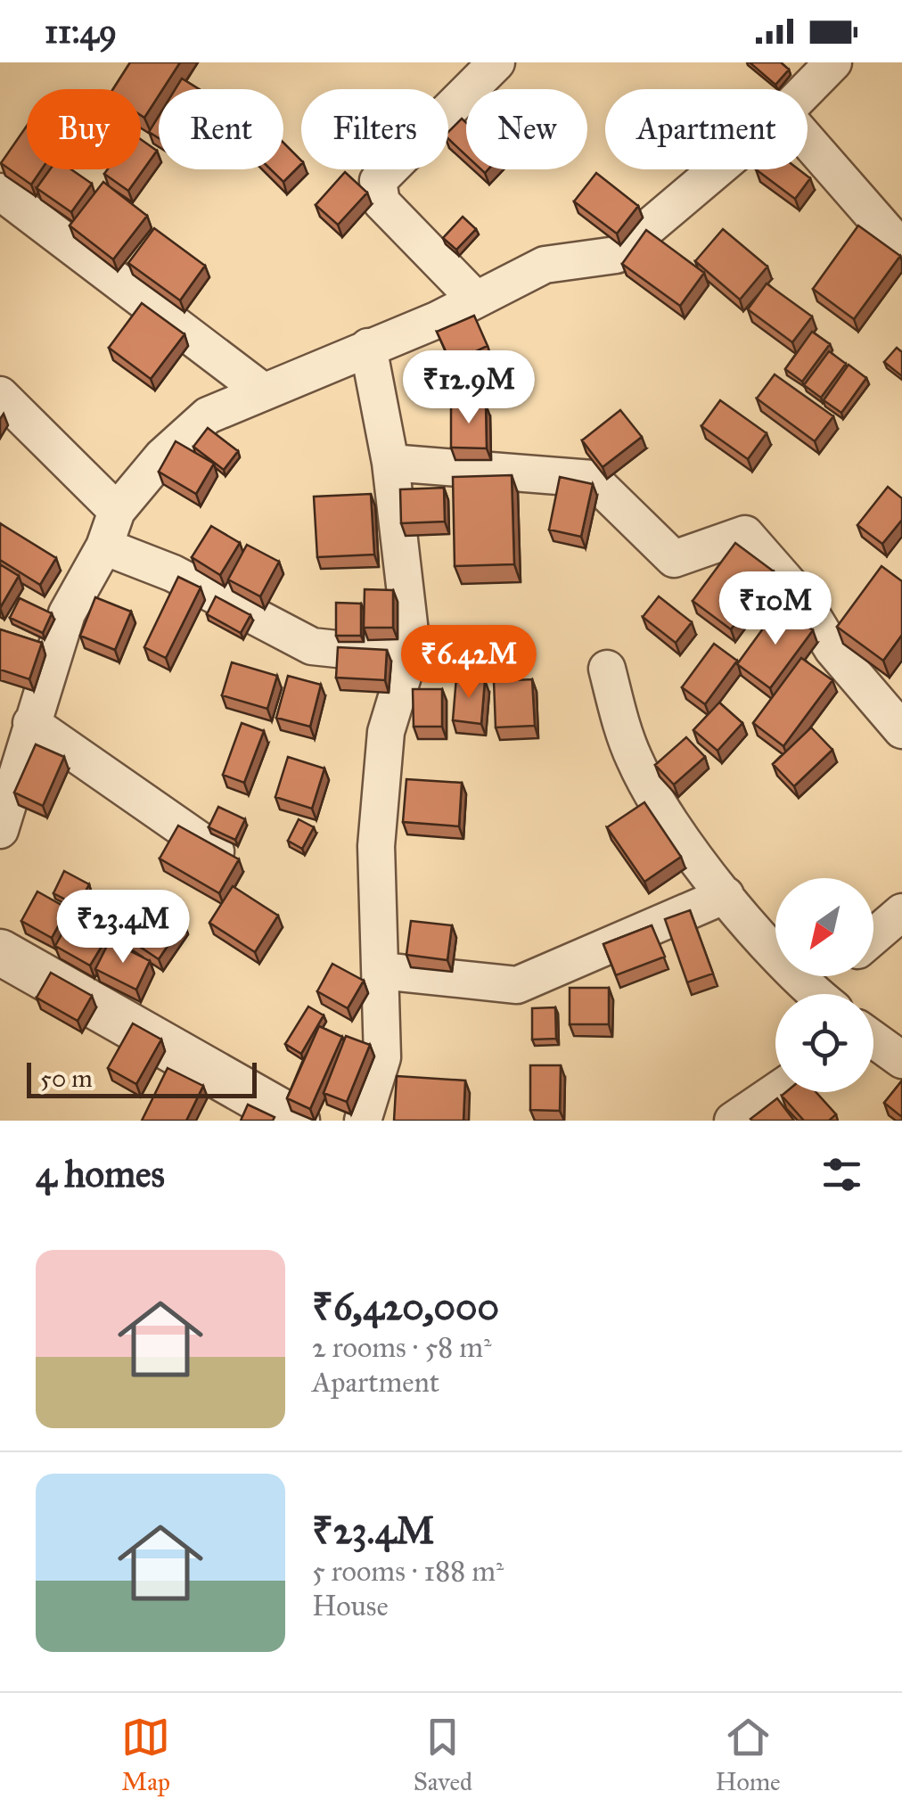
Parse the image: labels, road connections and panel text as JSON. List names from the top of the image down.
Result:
{
  "scale_bar": "50 m",
  "north": "bottom left",
  "page": {
    "status": "11:49",
    "chip": [
      "Buy",
      "Rent",
      "Filters",
      "New",
      "Apartment"
    ],
    "price": [
      "₹12.9M",
      "₹10M",
      "₹6.42M",
      "₹23.4M"
    ],
    "scale": "50 m",
    "heading": "4 homes",
    "list": [
      {
        "name": "₹6,420,000",
        "note": "2 rooms · 58 m² · Apartment"
      },
      {
        "name": "₹23.4M",
        "note": "5 rooms · 188 m² · House"
      }
    ],
    "tabs": ["Map", "Saved", "Home"]
  }
}
